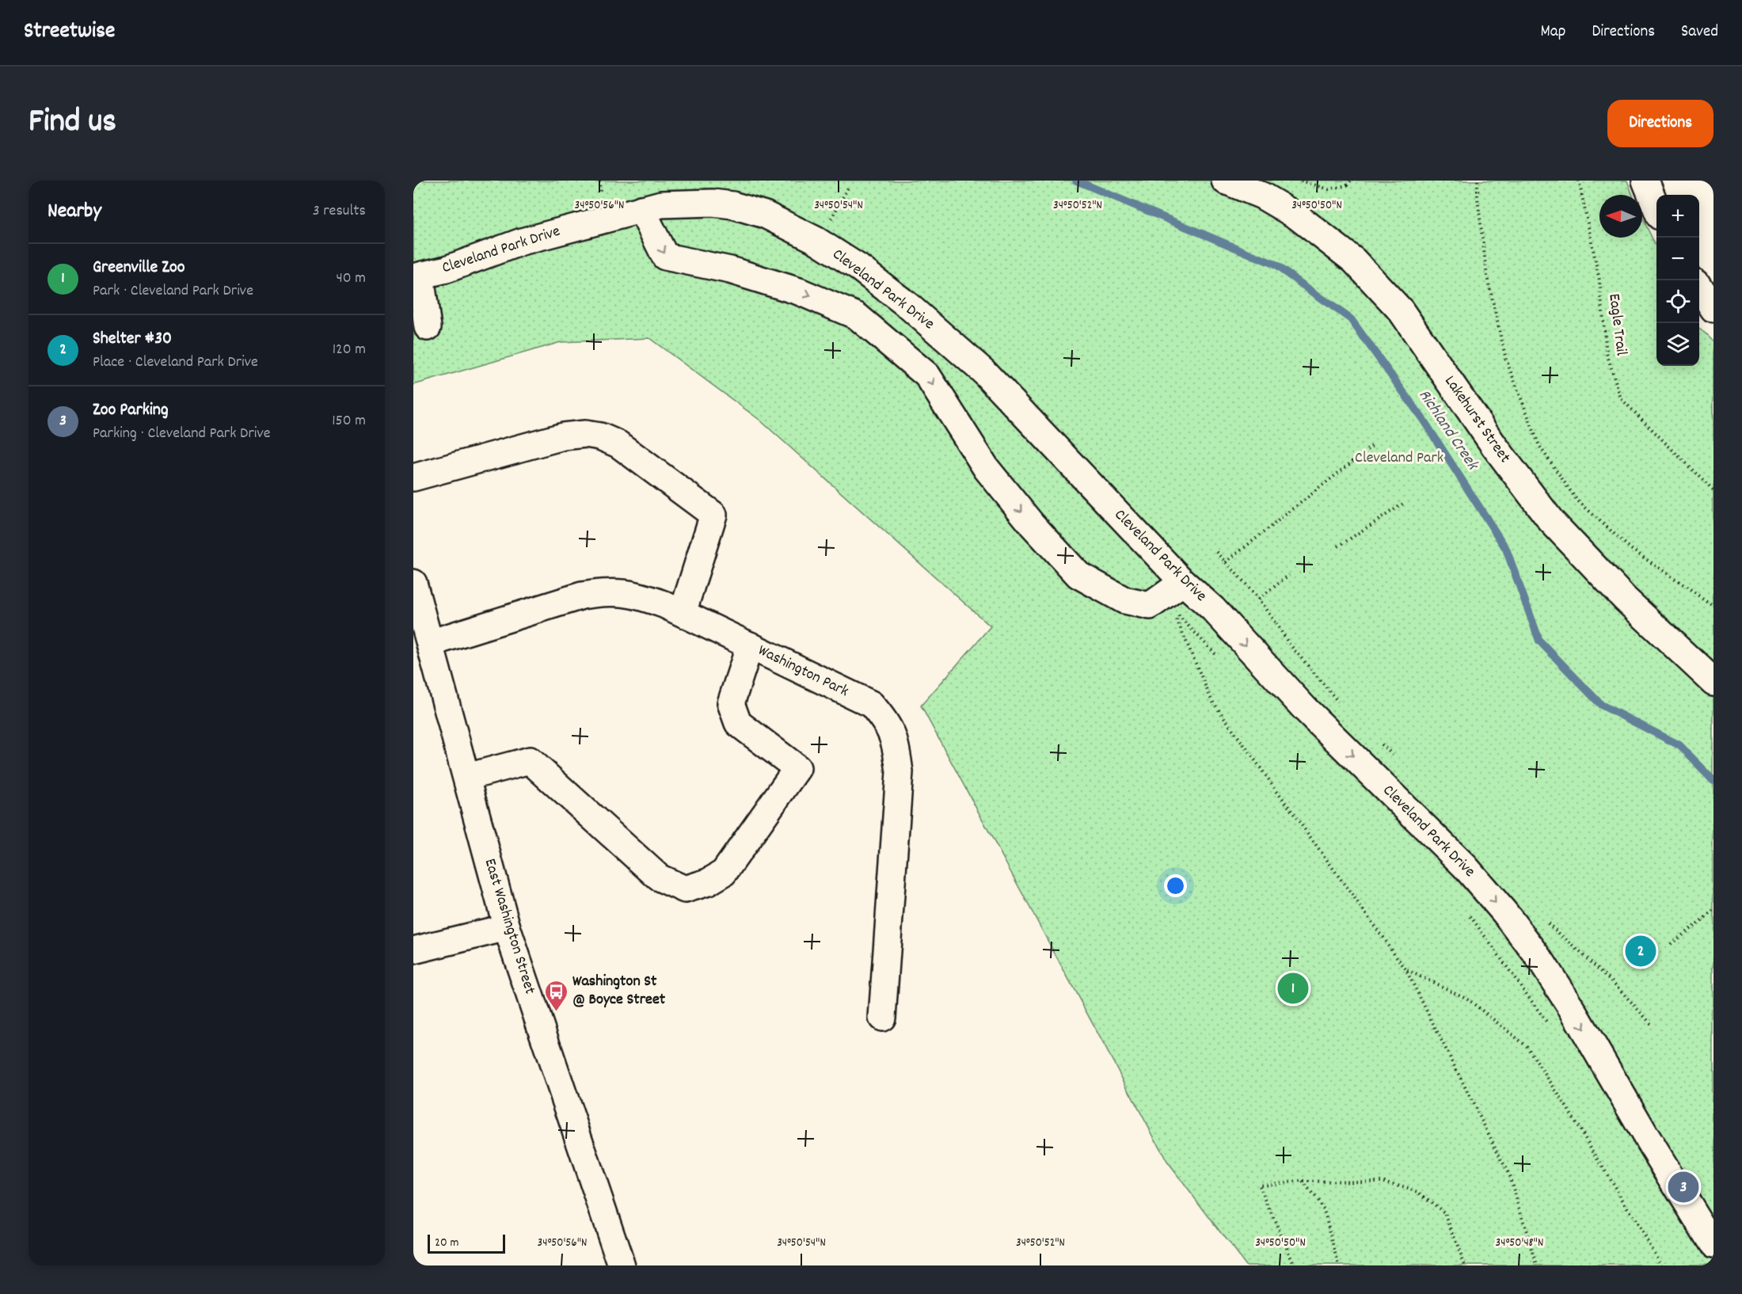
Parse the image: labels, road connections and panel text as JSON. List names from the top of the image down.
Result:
{
  "streets": {
    "street": [
      "Cleveland Park Drive",
      "Lakehurst Street",
      "Washington Park",
      "East Washington Street"
    ],
    "path": ["Eagle Trail"]
  },
  "crossings": [
    ["Washington Park", "East Washington Street"]
  ],
  "one_way": ["Cleveland Park Drive"],
  "water": ["Richland Creek"],
  "parks": ["Cleveland Park"],
  "places": {
    "bus stop": ["Washington St @ Boyce Street"]
  },
  "scale_bar": "20 m",
  "north": "left",
  "page": {
    "header": "Streetwise",
    "nav": ["Map", "Directions", "Saved"],
    "title": "Find us",
    "buttons": "Directions",
    "heading": ["Nearby", "3 results"],
    "map_buttons": ["+", "−"],
    "list": [
      {
        "mark": "1",
        "name": "Greenville Zoo",
        "note": "Park · Cleveland Park Drive",
        "value": "40 m"
      },
      {
        "mark": "2",
        "name": "Shelter #30",
        "note": "Place · Cleveland Park Drive",
        "value": "120 m"
      },
      {
        "mark": "3",
        "name": "Zoo Parking",
        "note": "Parking · Cleveland Park Drive",
        "value": "150 m"
      }
    ],
    "pins": ["2", "1", "3"],
    "scale": "20 m"
  },
  "coordinates": [
    "34°50'56\"N",
    "34°50'54\"N",
    "34°50'52\"N",
    "34°50'50\"N",
    "34°50'48\"N"
  ]
}
